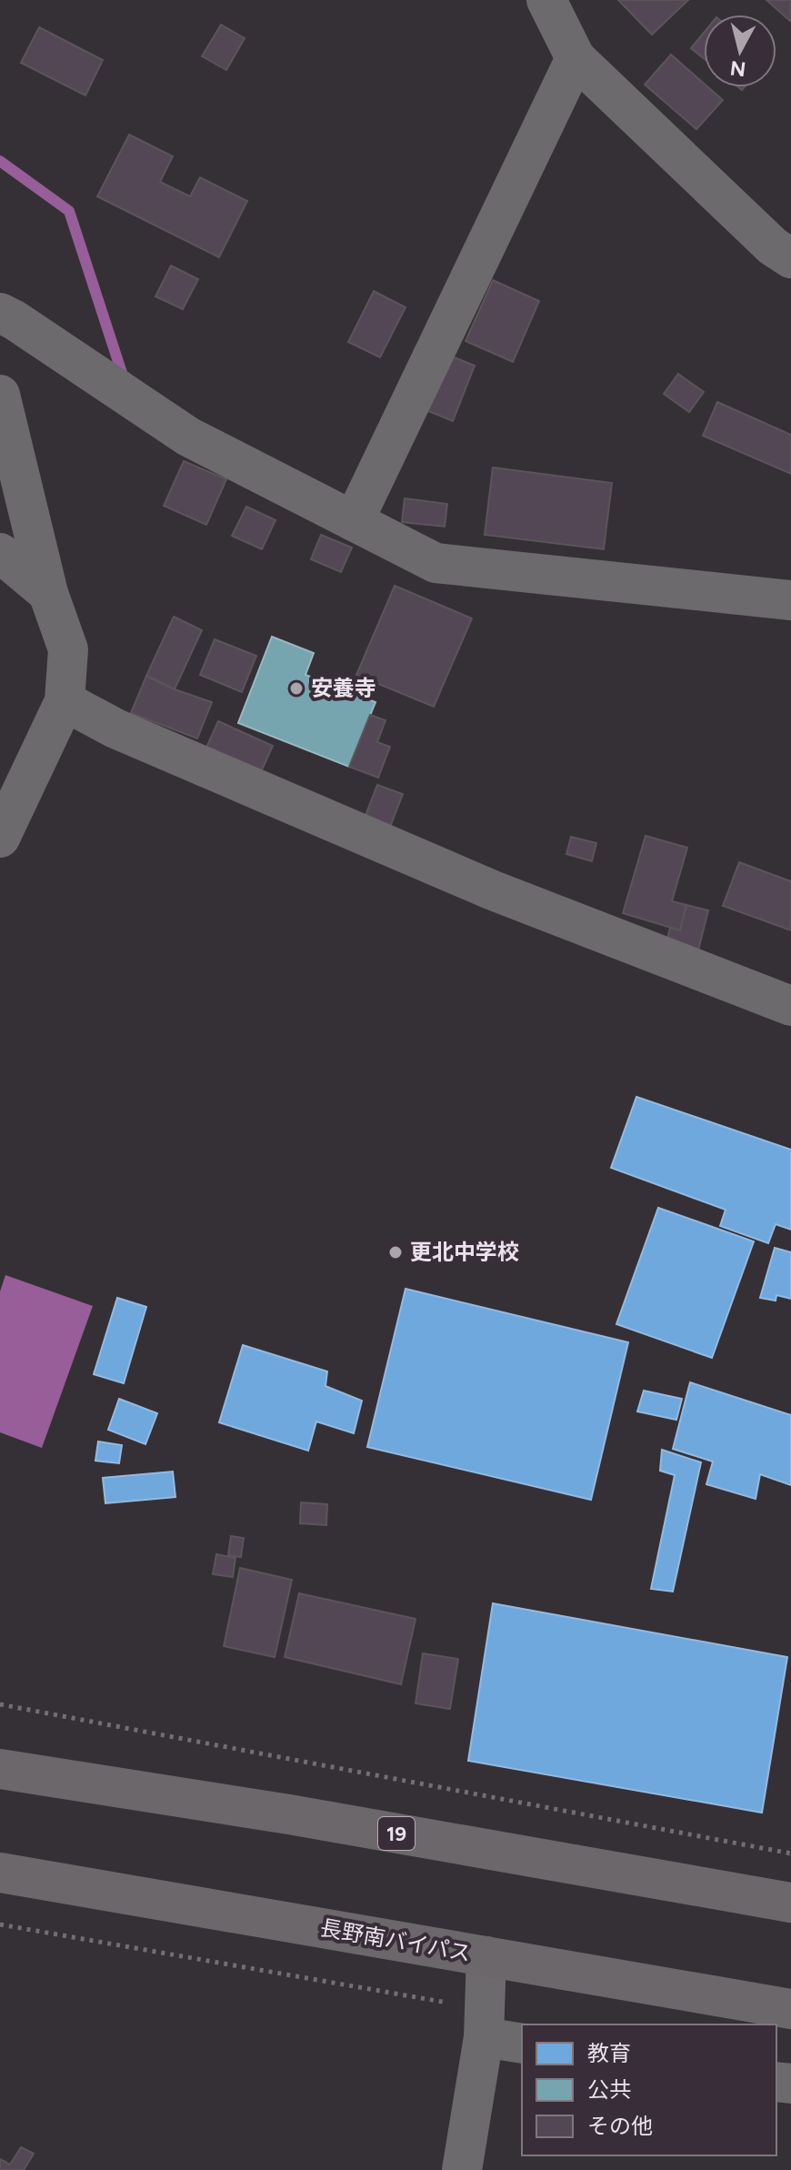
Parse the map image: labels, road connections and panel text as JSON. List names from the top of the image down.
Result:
{
  "streets": {
    "highway": ["19", "長野南バイパス"]
  },
  "places": ["安養寺", "更北中学校"],
  "legend": ["教育", "公共", "その他"],
  "north": "bottom"
}
